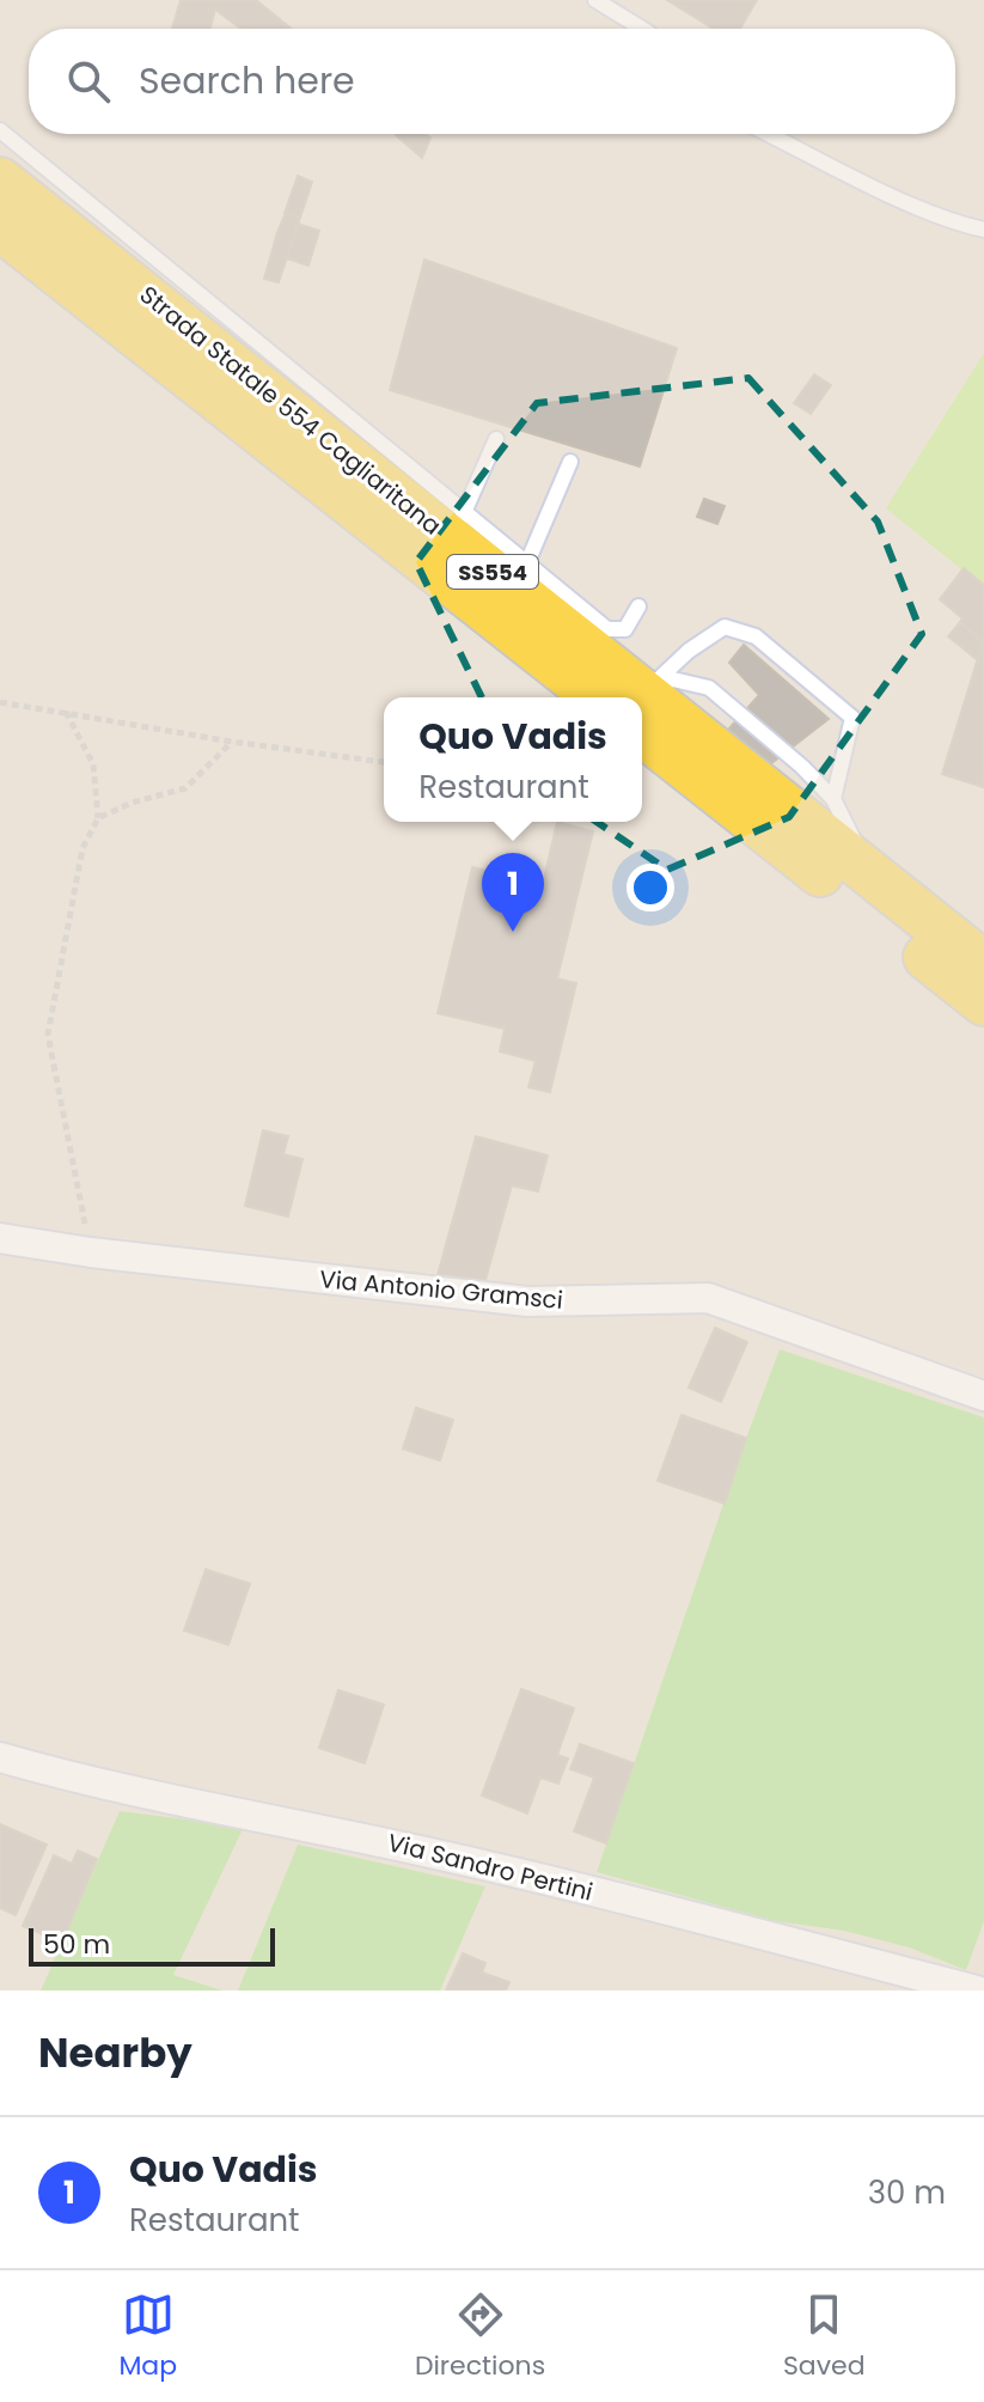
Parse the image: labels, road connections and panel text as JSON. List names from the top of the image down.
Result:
{
  "streets": {
    "main road": ["Strada Statale 554 Cagliaritana", "SS554"],
    "street": ["Via Antonio Gramsci", "Via Sandro Pertini"]
  },
  "scale_bar": "50 m",
  "page": {
    "search": "Search here",
    "popup": ["Quo Vadis", "Restaurant"],
    "pins": "1",
    "scale": "50 m",
    "heading": "Nearby",
    "list": [
      {
        "mark": "1",
        "name": "Quo Vadis",
        "note": "Restaurant",
        "value": "30 m"
      }
    ],
    "nav": ["Map", "Directions", "Saved"]
  }
}
